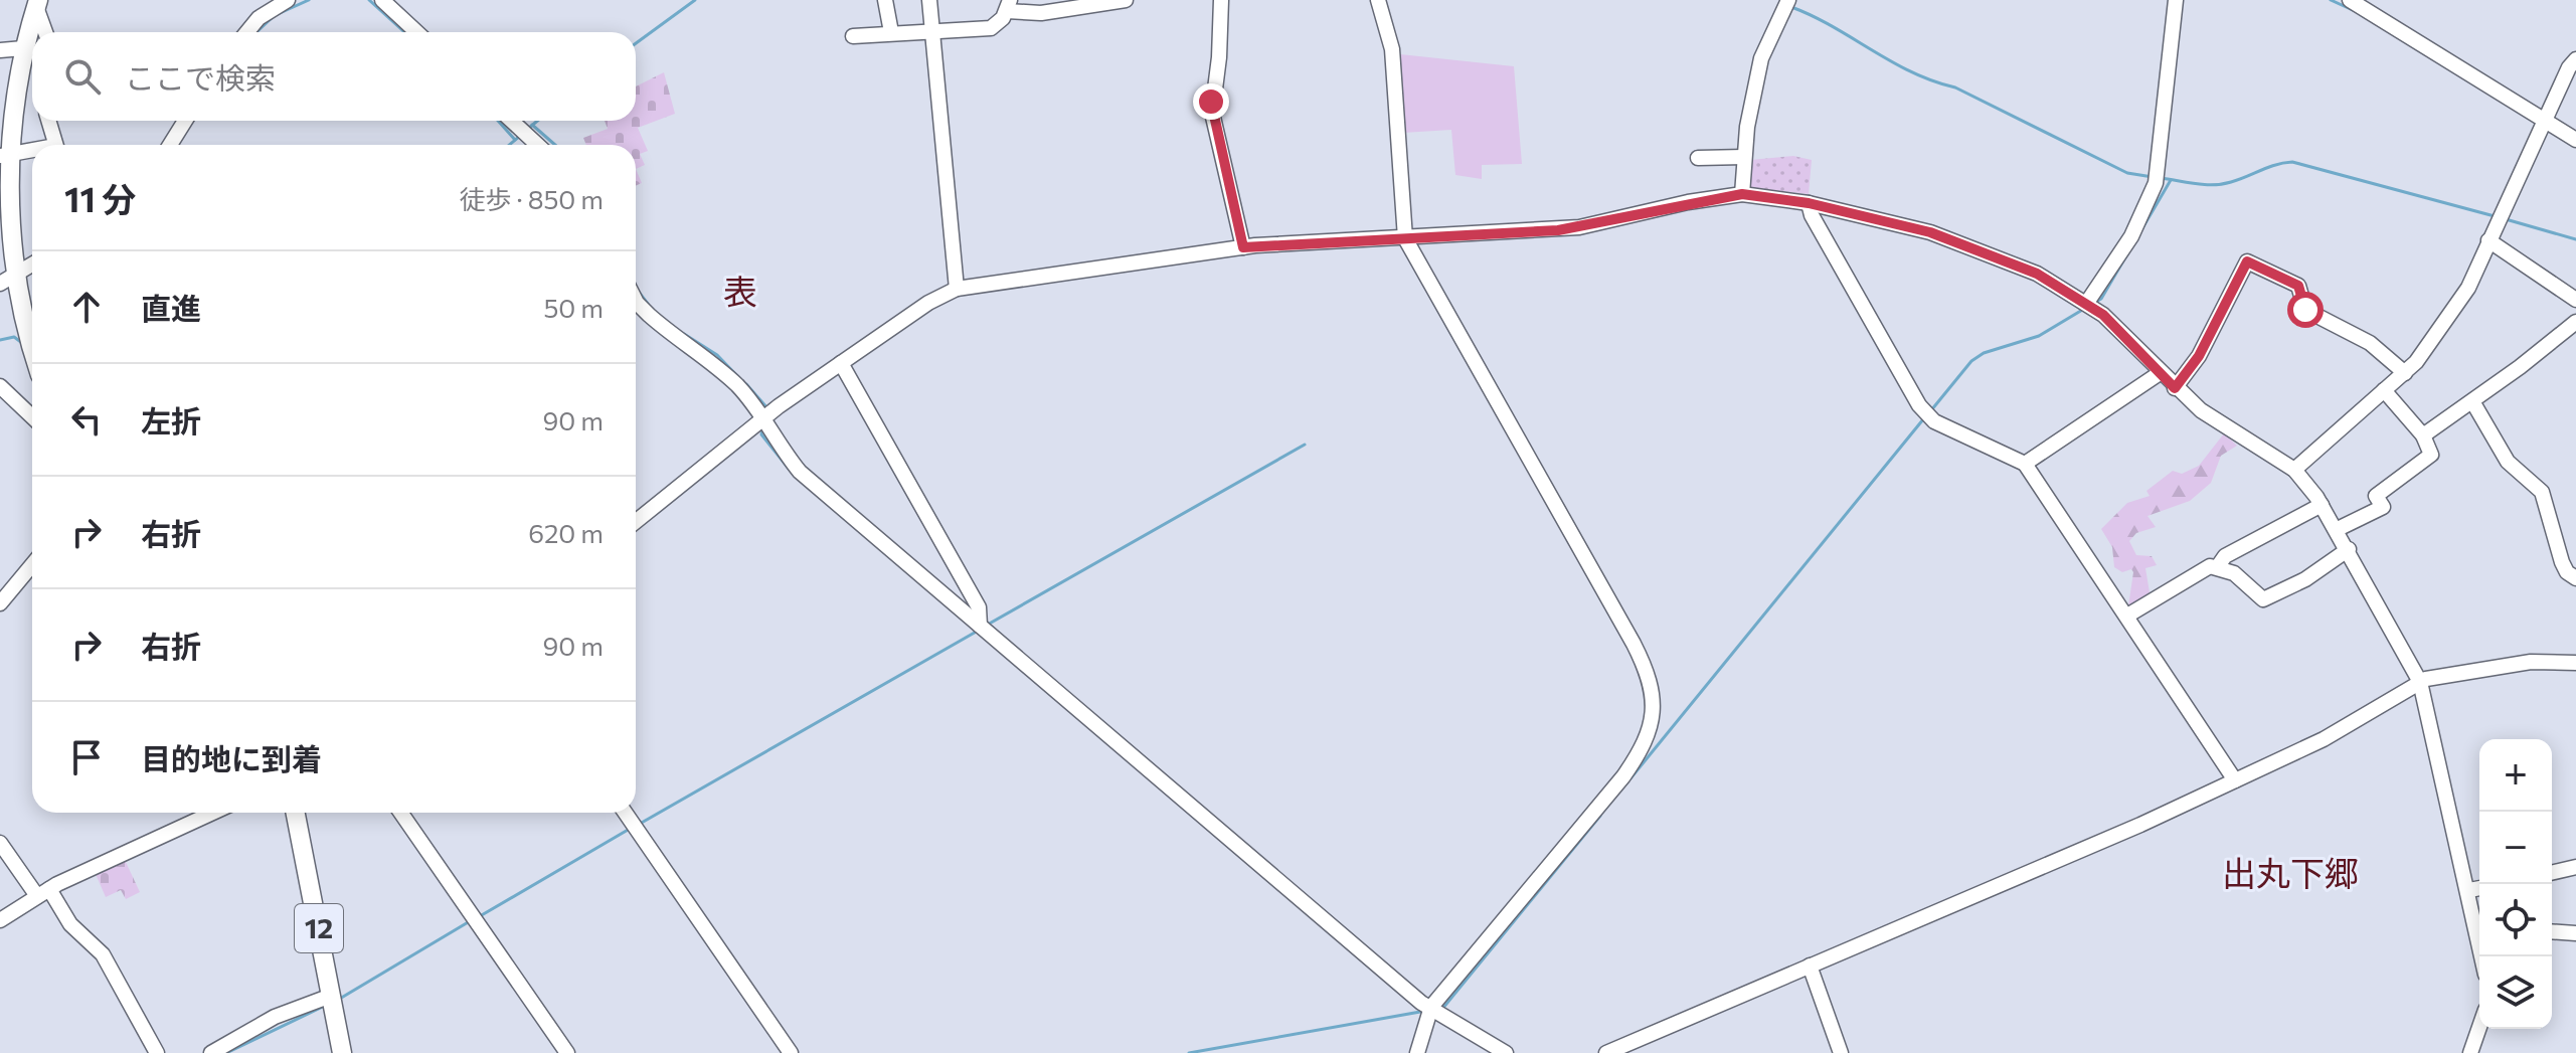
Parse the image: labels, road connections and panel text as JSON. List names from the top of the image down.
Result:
{
  "streets": {
    "main road": ["12"]
  },
  "districts": ["表", "出丸下郷"],
  "page": {
    "search": "ここで検索",
    "heading": ["11 分", "徒歩 · 850 m"],
    "list": [
      ["直進", "50 m"],
      ["左折", "90 m"],
      ["右折", "620 m"],
      ["右折", "90 m"],
      "目的地に到着"
    ],
    "map_buttons": ["+", "−"]
  }
}
